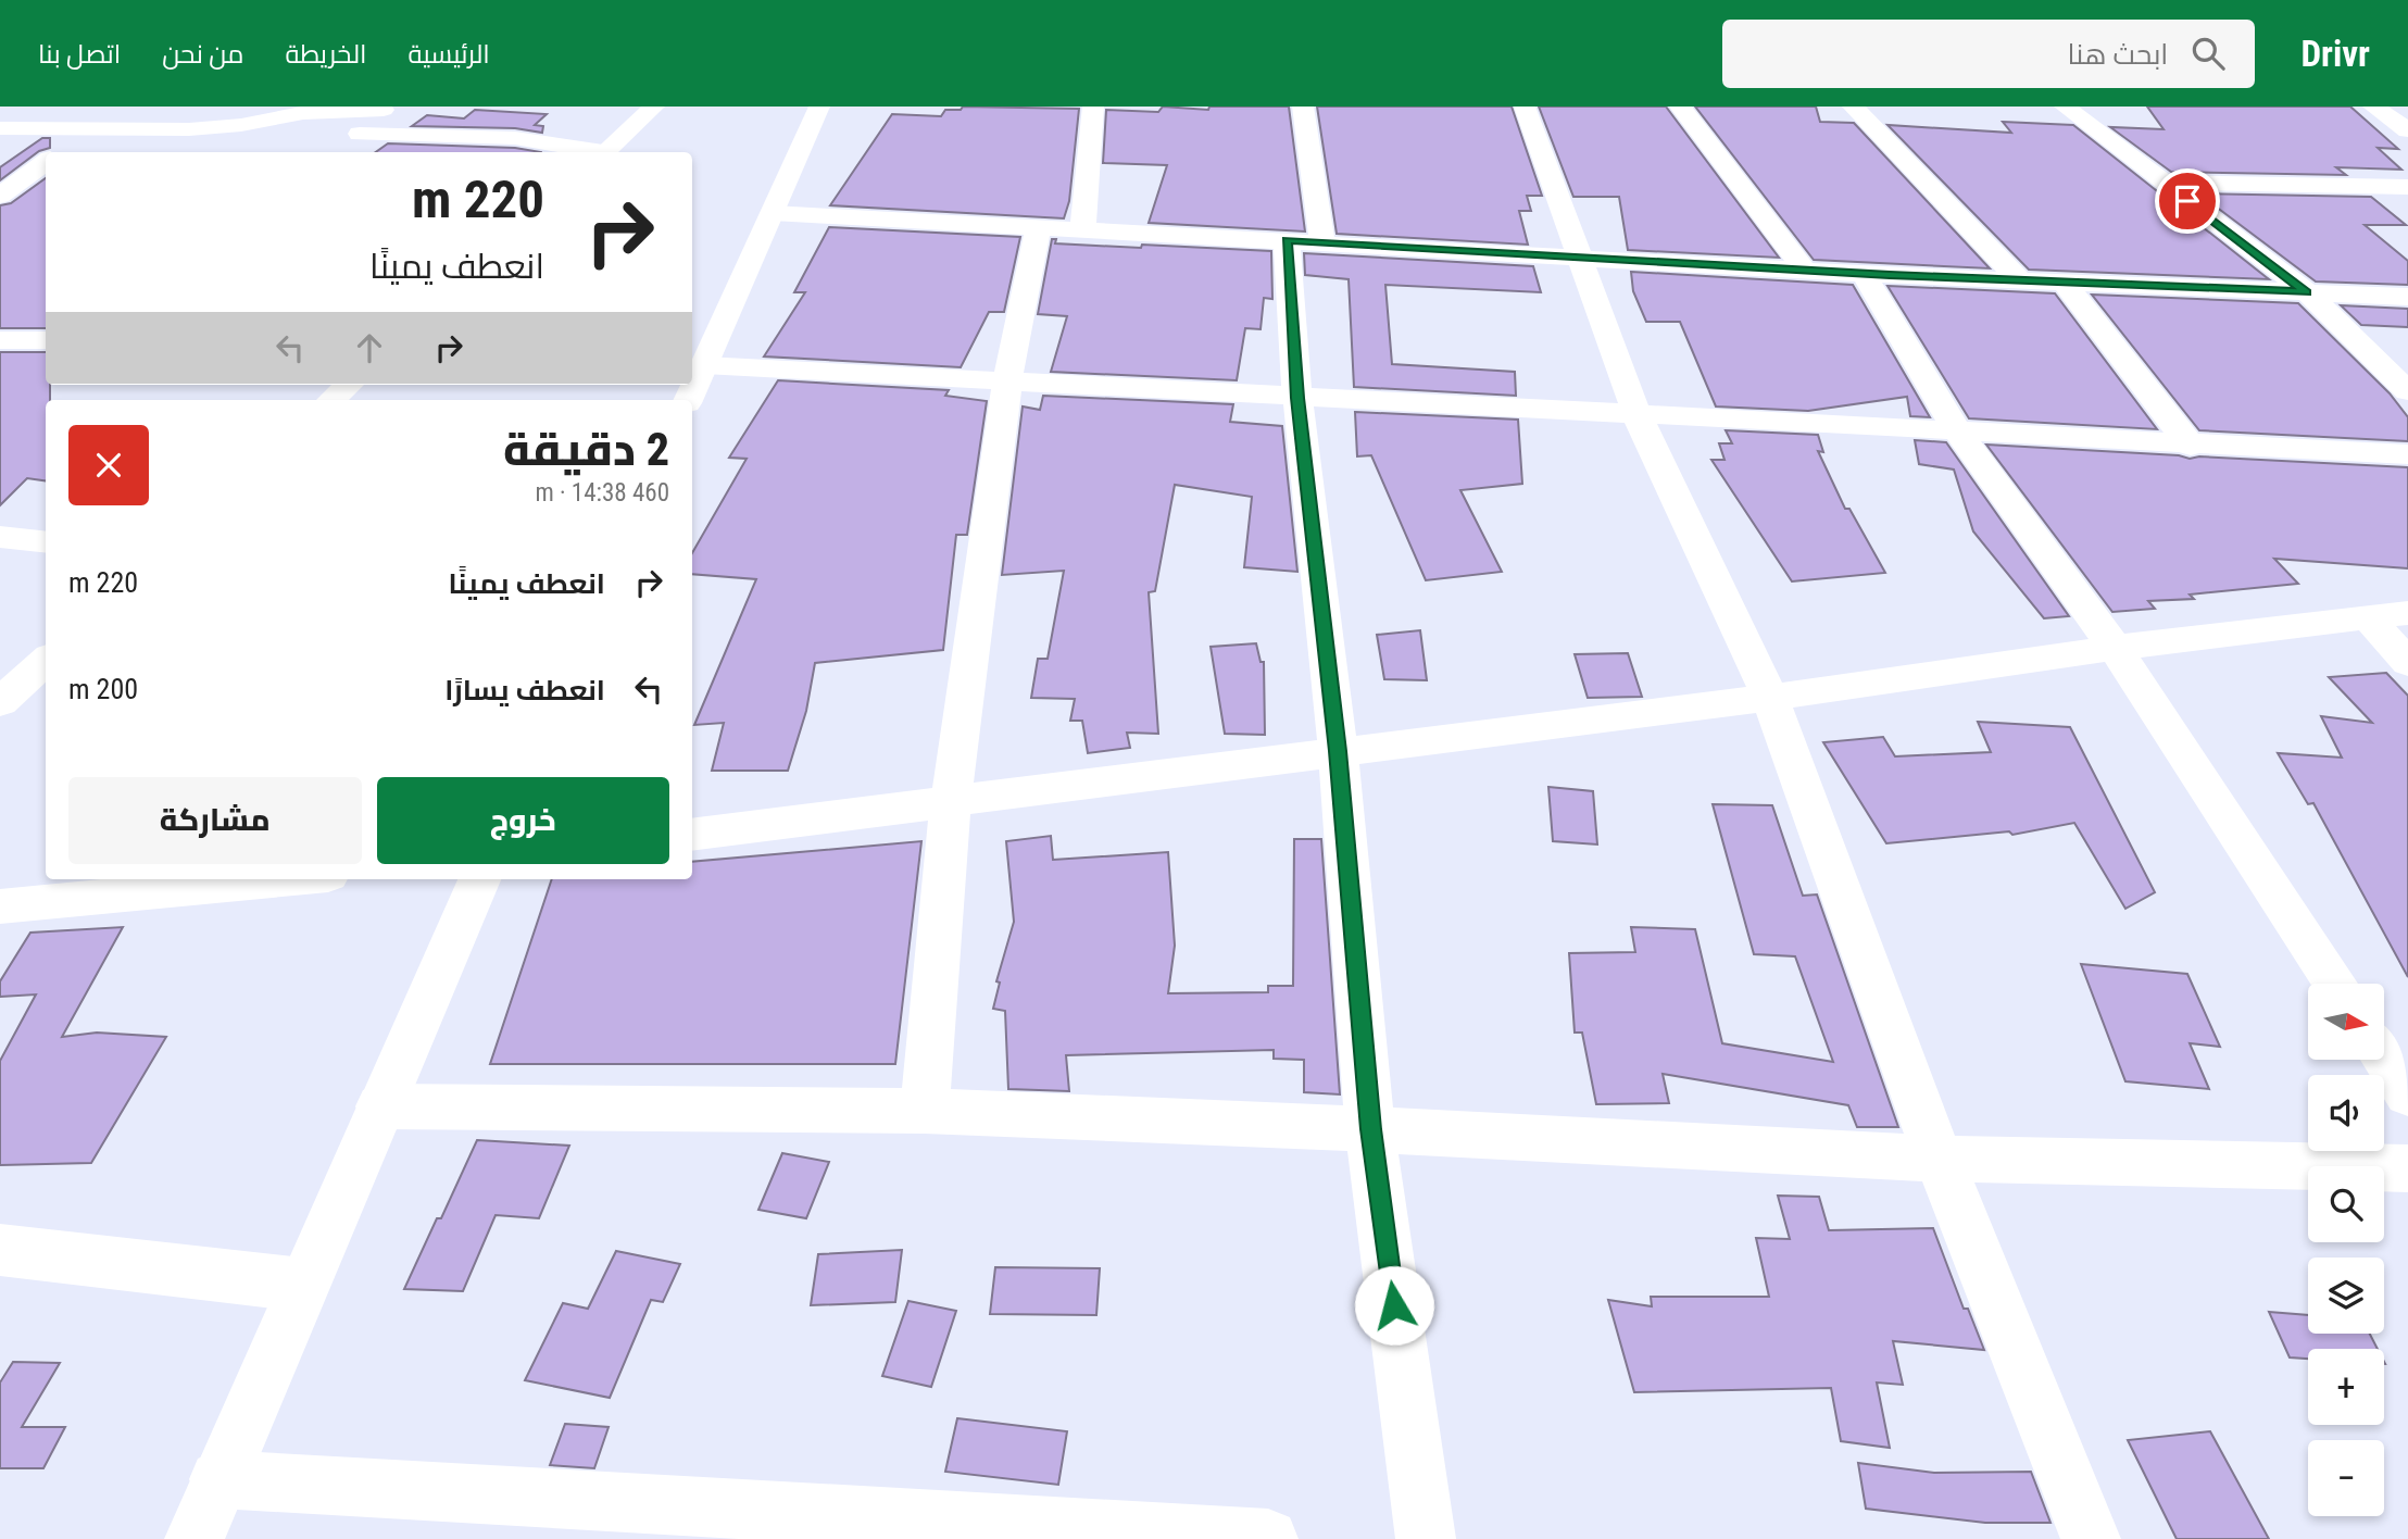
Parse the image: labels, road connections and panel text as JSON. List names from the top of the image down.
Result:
{
  "north": "right",
  "page": {
    "header": "Drivr",
    "search": "ابحث هنا",
    "nav": [
      "الرئيسية",
      "الخريطة",
      "من نحن",
      "اتصل بنا"
    ],
    "turn": ["220 m", "انعطف يمينًا"],
    "heading": ["2 دقيقة", "460 m · 14:38"],
    "list": [
      {
        "name": "انعطف يمينًا",
        "value": "220 m"
      },
      {
        "name": "انعطف يسارًا",
        "value": "200 m"
      }
    ],
    "buttons": ["خروج", "مشاركة"],
    "map_buttons": ["+", "−"]
  }
}
